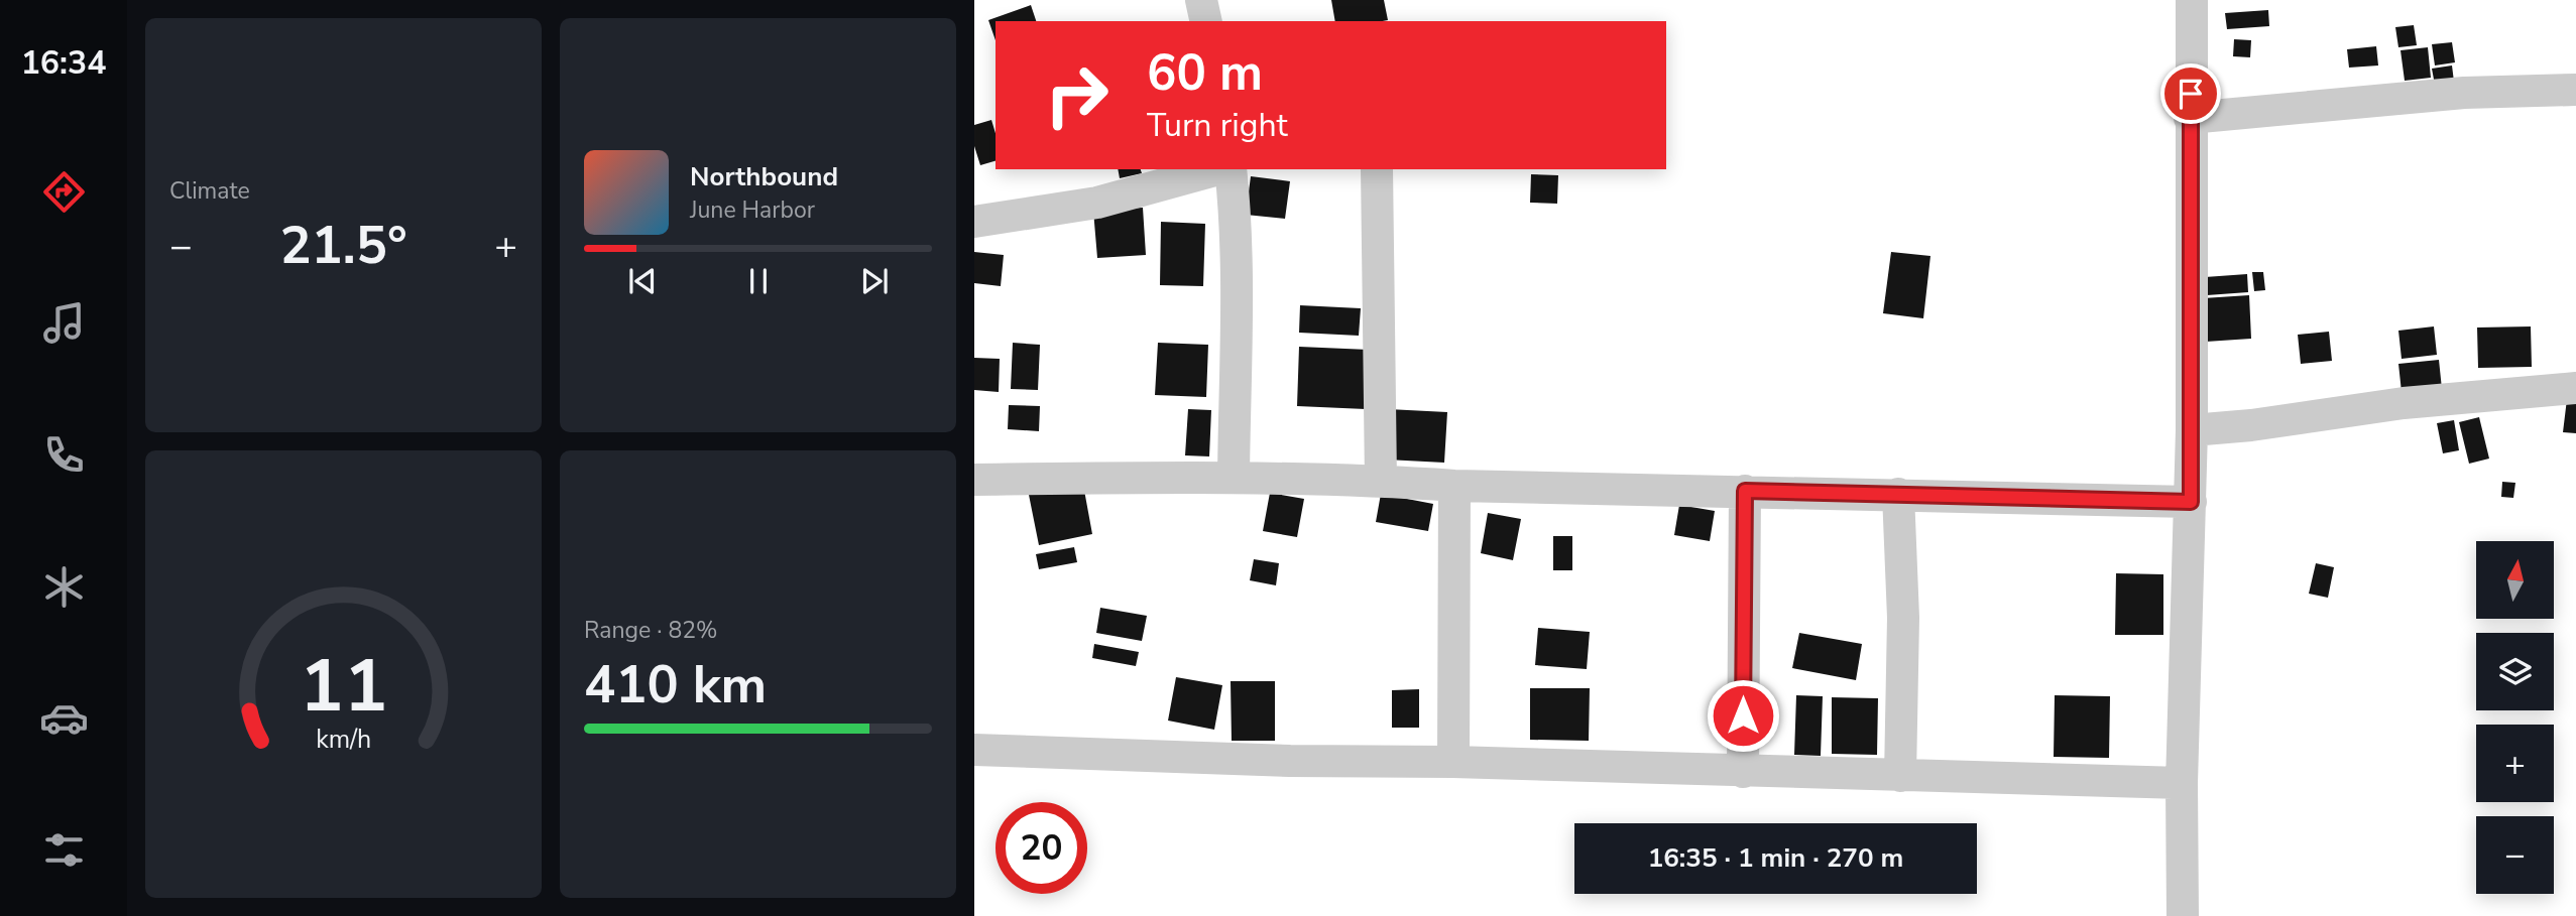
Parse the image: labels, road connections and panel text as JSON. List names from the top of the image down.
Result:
{
  "north": "top",
  "page": {
    "tabs": "16:34",
    "tile": [
      "Climate",
      ["Range · 82%", "410 km"]
    ],
    "turn": ["60 m", "Turn right"],
    "song": ["Northbound", "June Harbor"],
    "heat": ["−", "21.5°", "+"],
    "map_buttons": ["+", "−"],
    "limit": "20",
    "trip": "16:35 · 1 min · 270 m",
    "gauge": ["11", "km/h"]
  }
}
